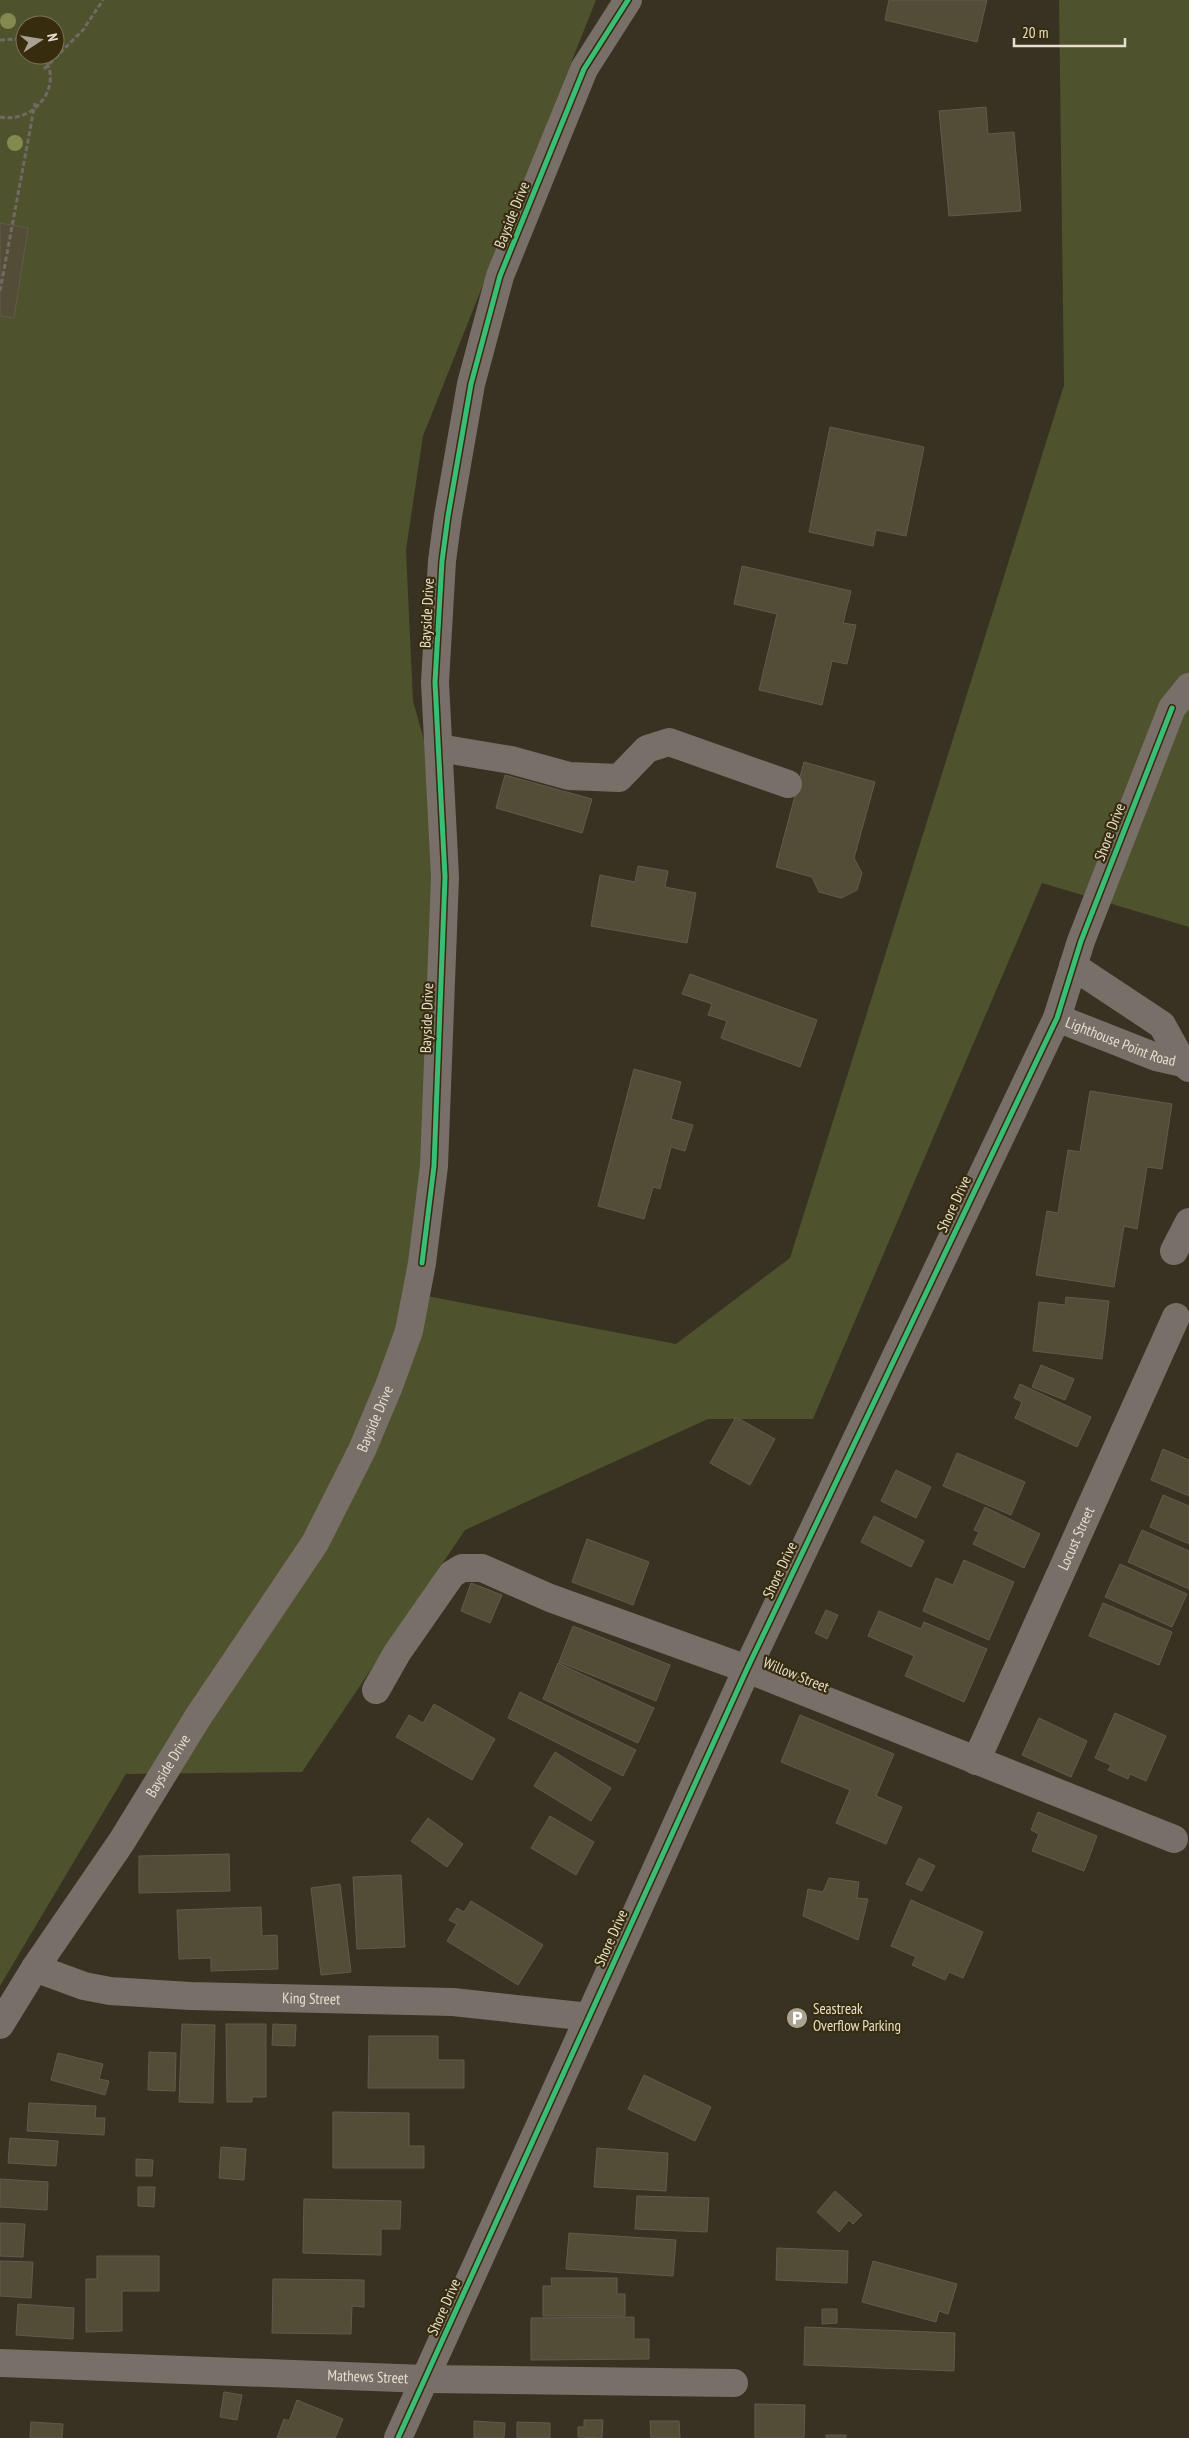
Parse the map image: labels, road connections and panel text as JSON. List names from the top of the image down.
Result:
{
  "streets": {
    "street": [
      "Bayside Drive",
      "Shore Drive",
      "Lighthouse Point Road",
      "Locust Street",
      "Willow Street",
      "King Street",
      "Mathews Street"
    ]
  },
  "crossings": [
    ["Bayside Drive", "King Street"],
    ["Shore Drive", "Lighthouse Point Road"],
    ["Shore Drive", "Willow Street"],
    ["Shore Drive", "King Street"],
    ["Shore Drive", "Mathews Street"],
    ["Locust Street", "Willow Street"]
  ],
  "places": {
    "parking": ["Seastreak Overflow Parking"]
  },
  "scale_bar": "20 m",
  "north": "right"
}
